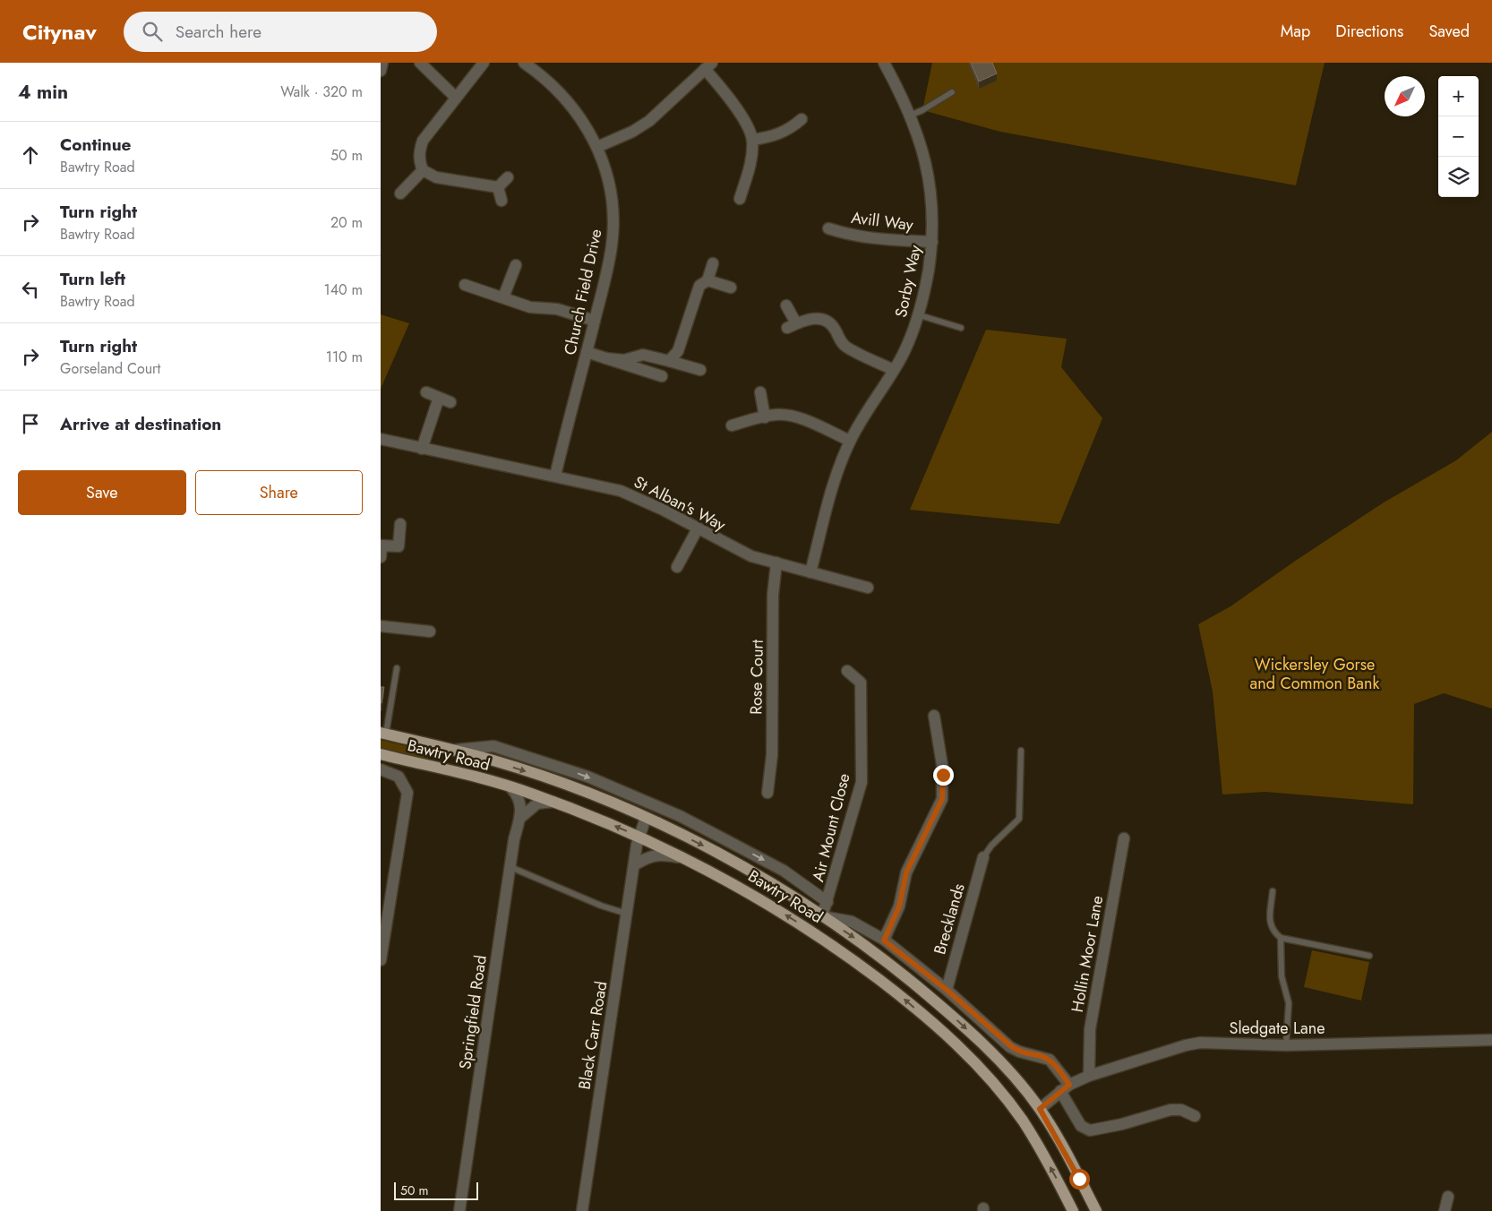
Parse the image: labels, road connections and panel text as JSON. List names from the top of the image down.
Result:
{
  "streets": {
    "main road": ["Bawtry Road"],
    "street": [
      "Avill Way",
      "Sorby Way",
      "Church Field Drive",
      "St Alban's Way",
      "Rose Court",
      "Air Mount Close",
      "Brecklands",
      "Hollin Moor Lane",
      "Springfield Road",
      "Sledgate Lane",
      "Black Carr Road"
    ]
  },
  "crossings": [
    ["Avill Way", "Sorby Way"],
    ["Sorby Way", "St Alban's Way"],
    ["Church Field Drive", "St Alban's Way"],
    ["St Alban's Way", "Rose Court"],
    ["Bawtry Road", "Air Mount Close"],
    ["Bawtry Road", "Brecklands"],
    ["Bawtry Road", "Springfield Road"],
    ["Bawtry Road", "Sledgate Lane"],
    ["Bawtry Road", "Black Carr Road"],
    ["Hollin Moor Lane", "Sledgate Lane"]
  ],
  "parks": ["Wickersley Gorse and Common Bank"],
  "scale_bar": "50 m",
  "north": "bottom left",
  "page": {
    "header": "Citynav",
    "search": "Search here",
    "nav": ["Map", "Directions", "Saved"],
    "heading": ["4 min", "Walk · 320 m"],
    "map_buttons": ["+", "−"],
    "list": [
      ["Continue", "Bawtry Road", "50 m"],
      ["Turn right", "Bawtry Road", "20 m"],
      ["Turn left", "Bawtry Road", "140 m"],
      ["Turn right", "Gorseland Court", "110 m"],
      "Arrive at destination"
    ],
    "buttons": ["Save", "Share"],
    "scale": "50 m"
  }
}
